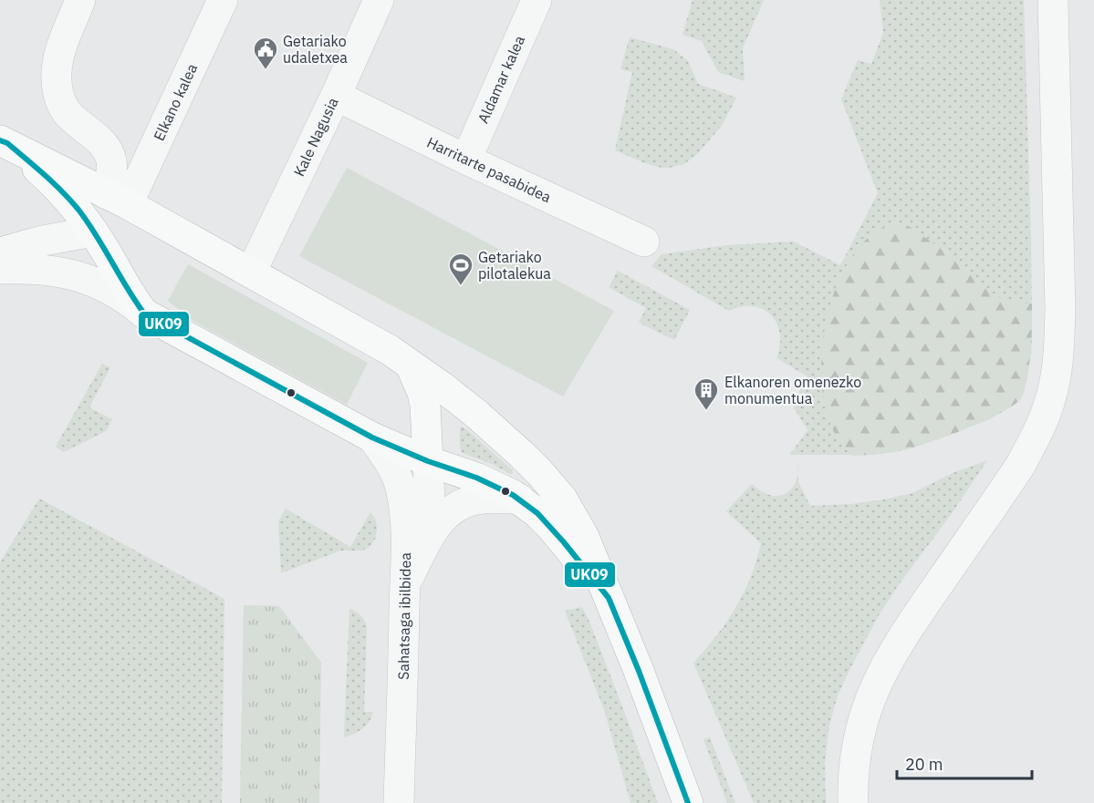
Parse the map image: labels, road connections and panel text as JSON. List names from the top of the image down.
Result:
{
  "streets": {
    "street": [
      "Aldamar kalea",
      "Elkano kalea",
      "Kale Nagusia",
      "Harritarte pasabidea",
      "Sahatsaga ibilbidea"
    ]
  },
  "crossings": [
    ["Aldamar kalea", "Harritarte pasabidea"],
    ["Kale Nagusia", "Harritarte pasabidea"]
  ],
  "places": {
    "public building": ["Getariako udaletxea"],
    "sports": ["Getariako pilotalekua"],
    "building": ["Elkanoren omenezko monumentua"]
  },
  "lines": ["transit line UK09"],
  "scale_bar": "20 m"
}
